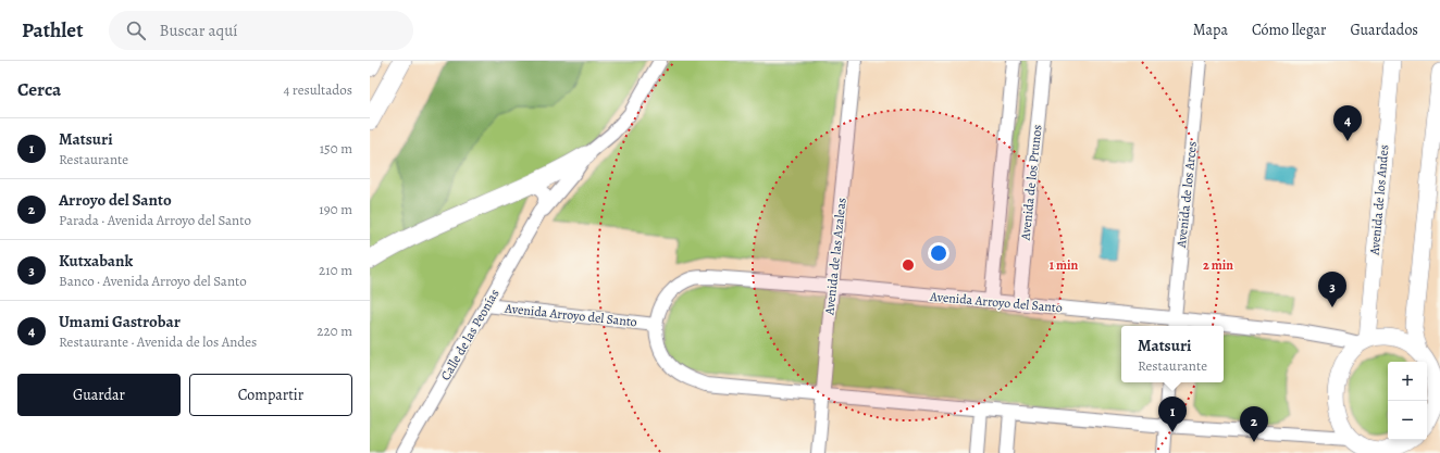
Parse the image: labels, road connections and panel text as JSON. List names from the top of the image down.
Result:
{
  "streets": {
    "main road": ["Avenida de los Andes"],
    "street": [
      "Avenida de los Prunos",
      "Avenida de los Arces",
      "Avenida de las Azaleas",
      "Avenida Arroyo del Santo",
      "Calle de las Peonías"
    ]
  },
  "crossings": [
    ["Avenida de los Prunos", "Avenida Arroyo del Santo"],
    ["Avenida de los Arces", "Avenida Arroyo del Santo"],
    ["Avenida de los Andes", "Avenida Arroyo del Santo"],
    ["Avenida de las Azaleas", "Avenida Arroyo del Santo"],
    ["Avenida Arroyo del Santo", "Calle de las Peonías"]
  ],
  "page": {
    "header": "Pathlet",
    "search": "Buscar aquí",
    "nav": ["Mapa", "Cómo llegar", "Guardados"],
    "heading": ["Cerca", "4 resultados"],
    "pins": [
      "4",
      "3",
      "1",
      "2"
    ],
    "list": [
      {
        "mark": "1",
        "name": "Matsuri",
        "note": "Restaurante",
        "value": "150 m"
      },
      {
        "mark": "2",
        "name": "Arroyo del Santo",
        "note": "Parada · Avenida Arroyo del Santo",
        "value": "190 m"
      },
      {
        "mark": "3",
        "name": "Kutxabank",
        "note": "Banco · Avenida Arroyo del Santo",
        "value": "210 m"
      },
      {
        "mark": "4",
        "name": "Umami Gastrobar",
        "note": "Restaurante · Avenida de los Andes",
        "value": "220 m"
      }
    ],
    "popup": ["Matsuri", "Restaurante"],
    "buttons": ["Guardar", "Compartir"],
    "map_buttons": ["+", "−"]
  },
  "rings": ["1 min", "2 min"]
}
